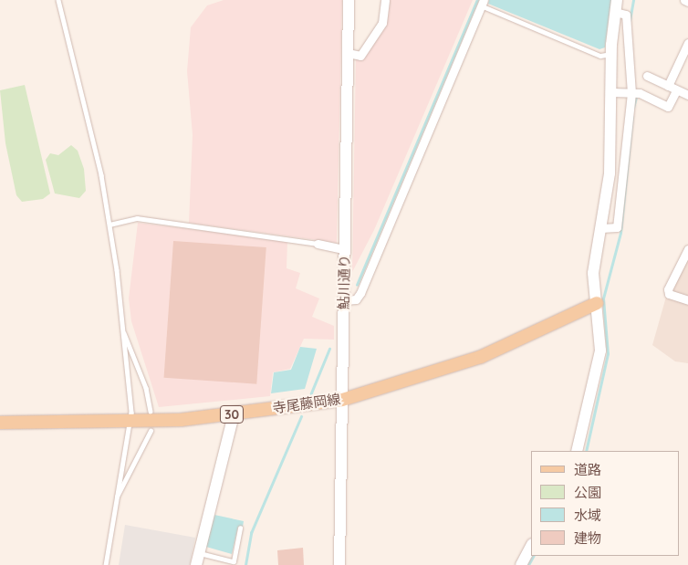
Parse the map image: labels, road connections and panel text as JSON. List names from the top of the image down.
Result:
{
  "streets": {
    "main road": ["寺尾藤岡線", "30"],
    "street": ["鮎川通り"]
  },
  "crossings": [
    ["鮎川通り", "寺尾藤岡線"]
  ],
  "legend": [
    "道路",
    "公園",
    "水域",
    "建物"
  ]
}
